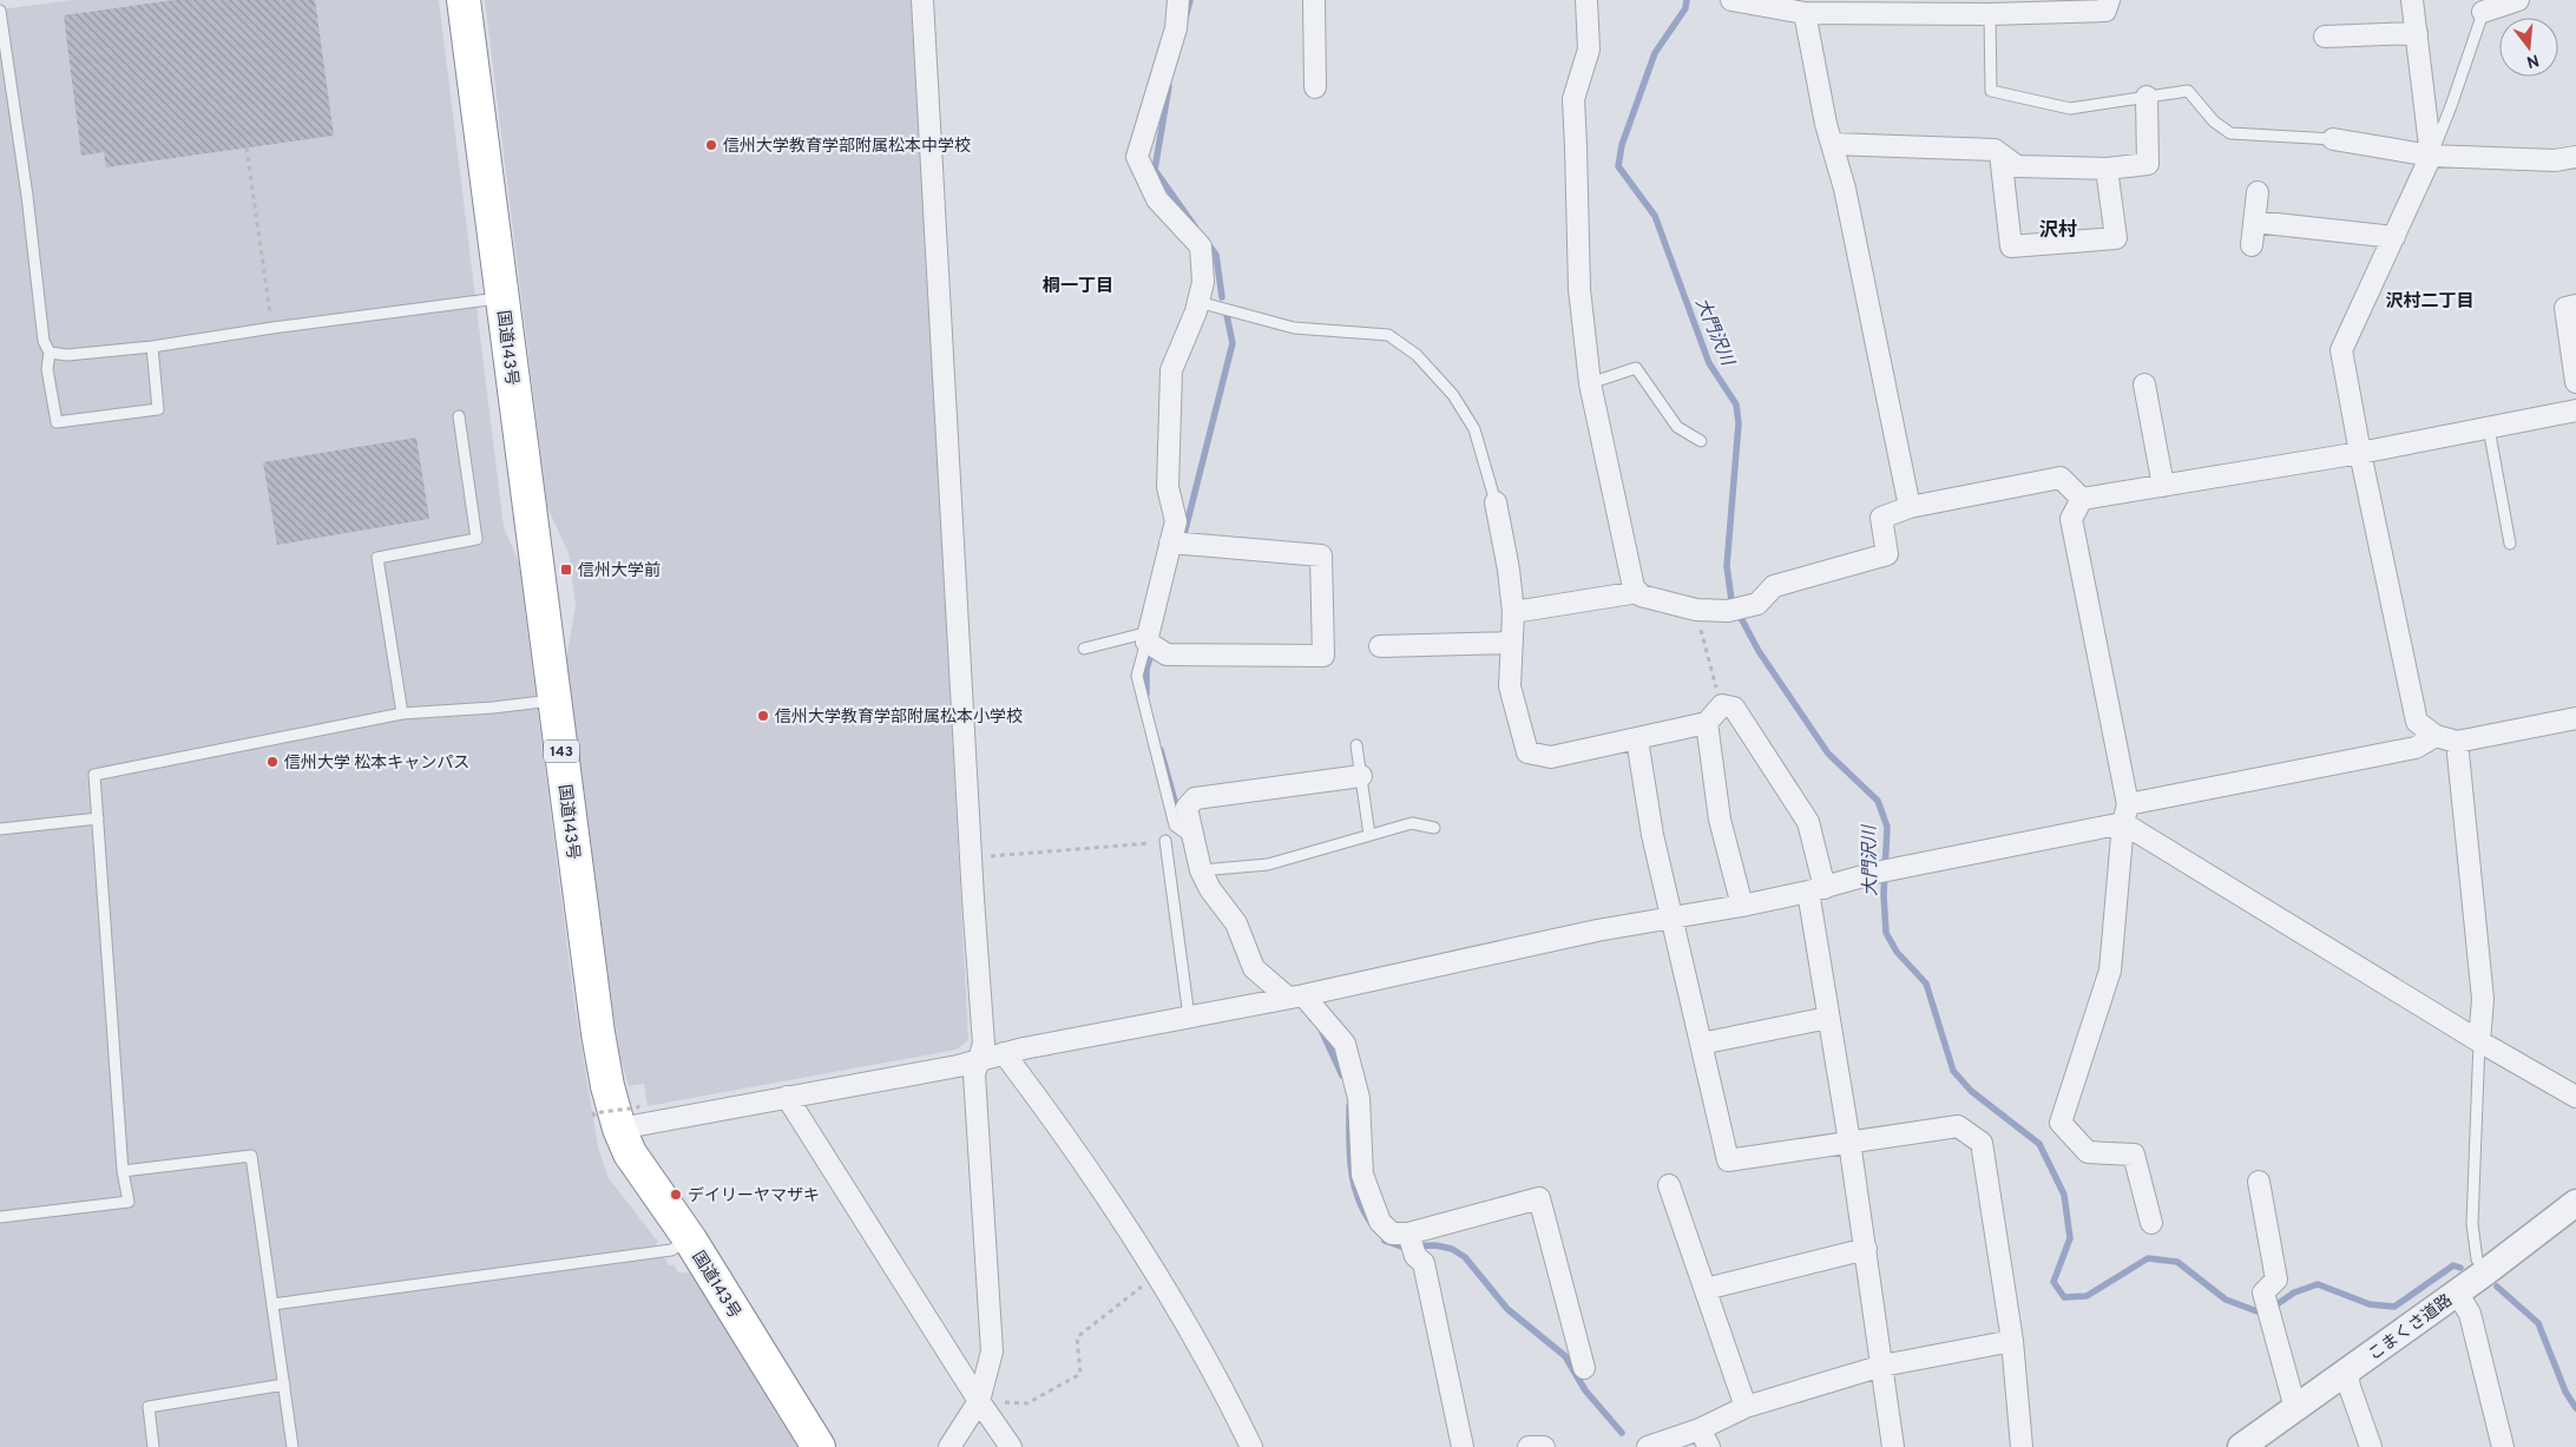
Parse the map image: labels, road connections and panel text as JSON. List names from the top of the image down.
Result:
{
  "streets": {
    "highway": ["国道143号", "143"],
    "street": ["こまくさ道路"]
  },
  "districts": ["沢村", "桐一丁目", "沢村二丁目"],
  "water": ["大門沢川"],
  "places": {
    "other": [
      "信州大学教育学部附属松本中学校",
      "信州大学教育学部附属松本小学校",
      "信州大学 松本キャンパス",
      "デイリーヤマザキ"
    ],
    "transit": ["信州大学前"]
  },
  "north": "bottom"
}
